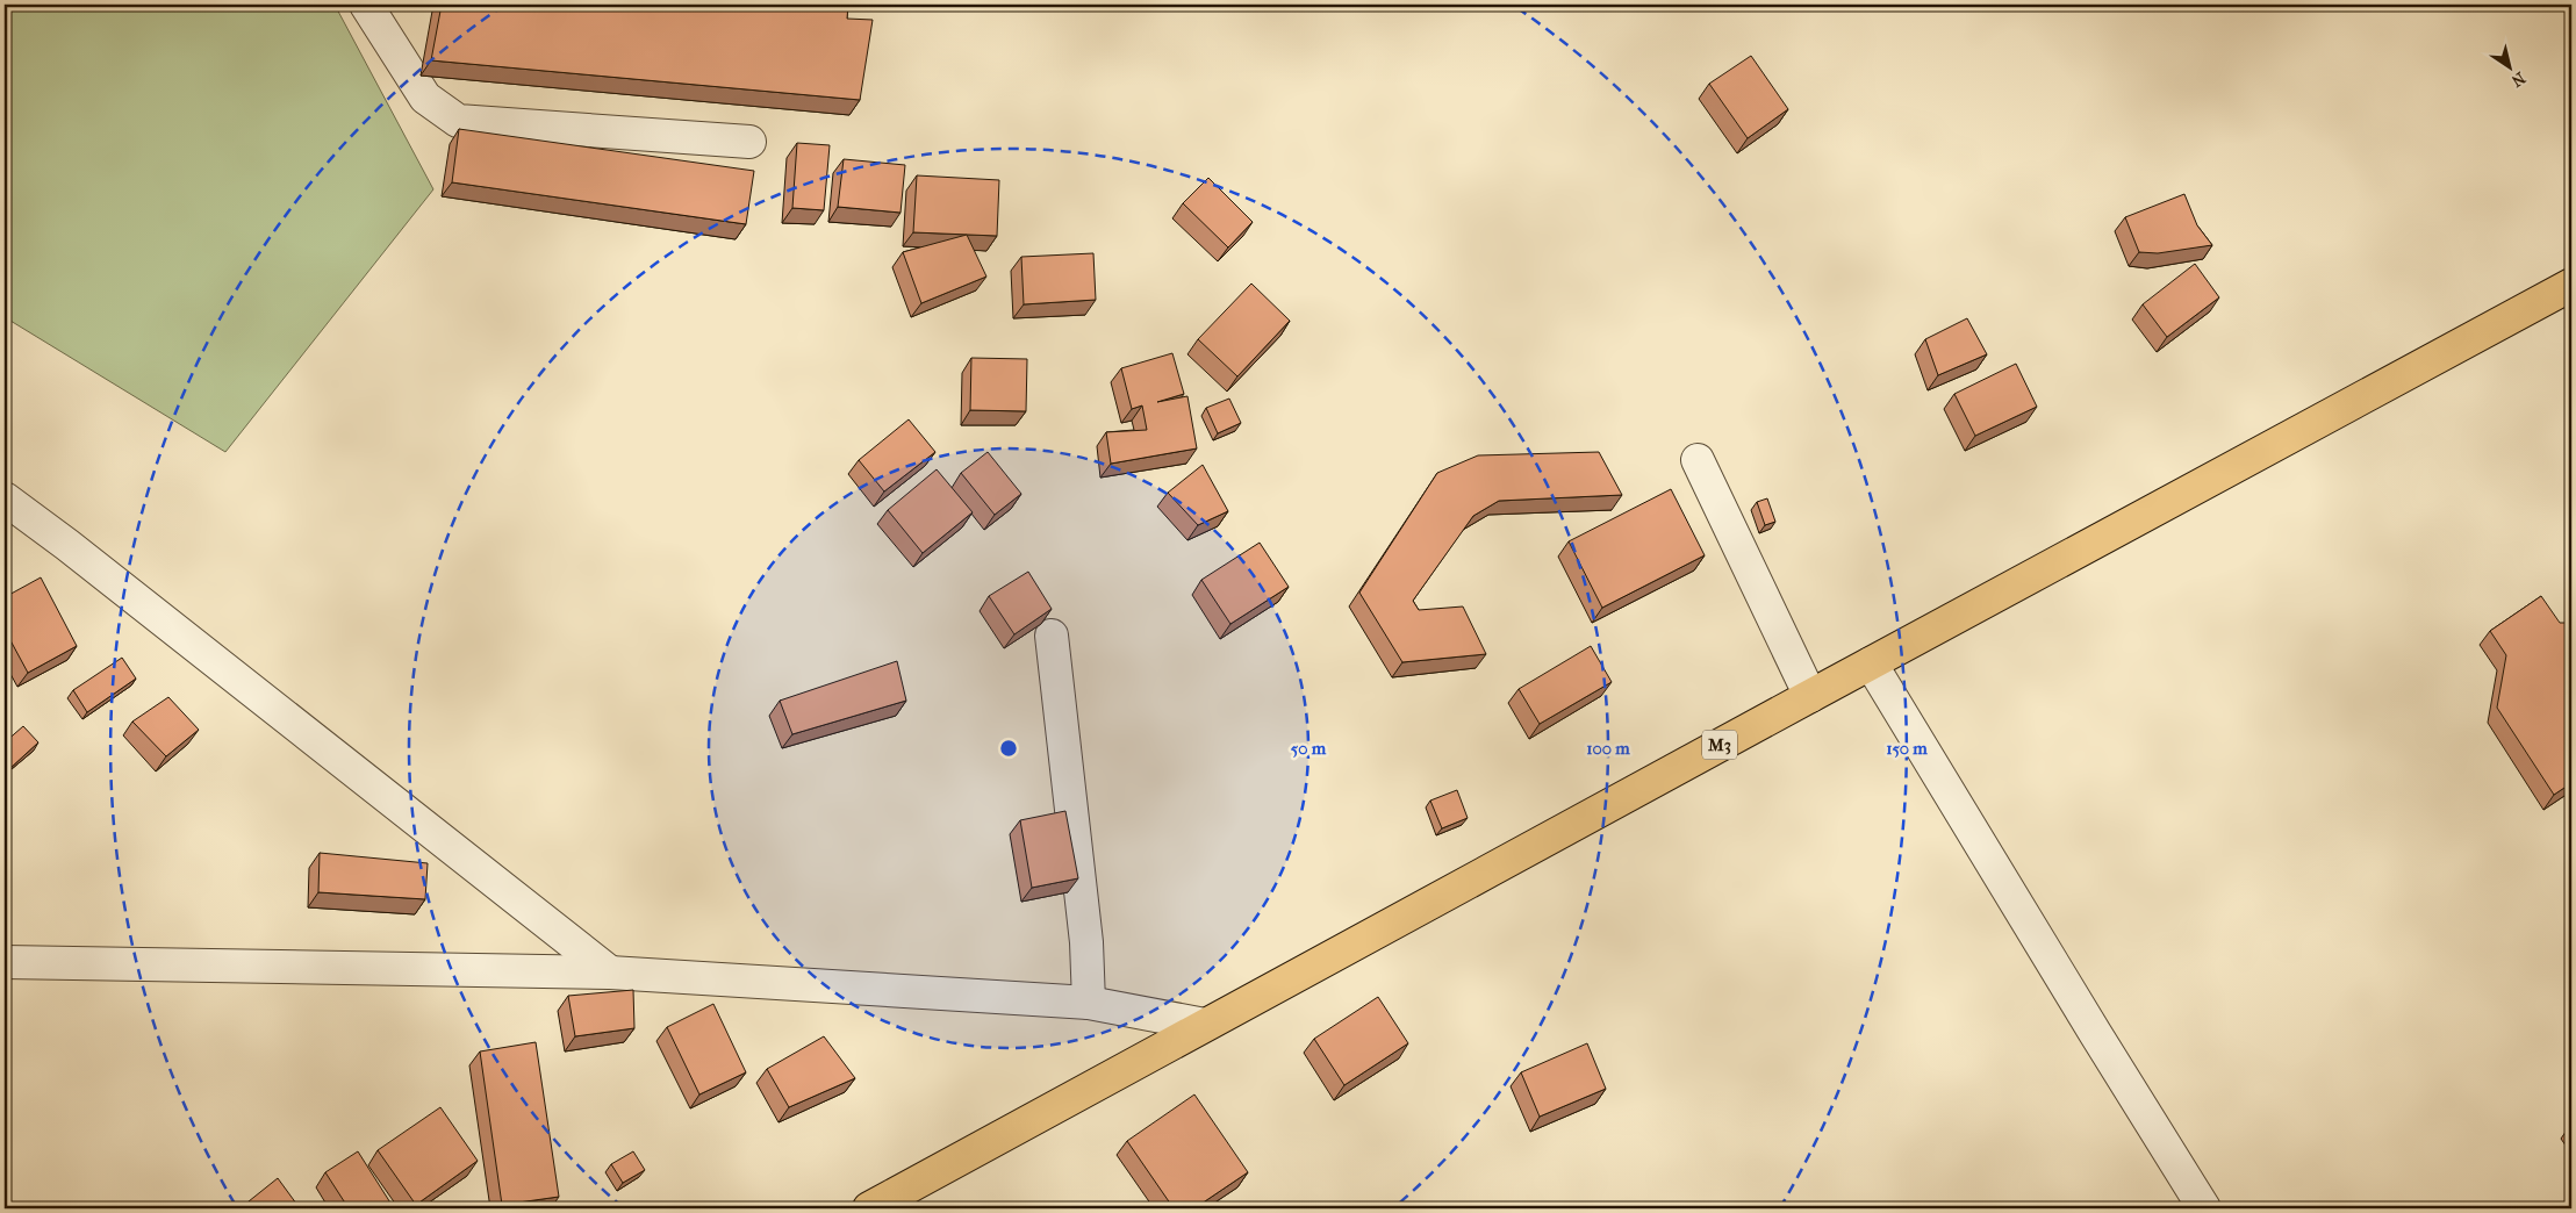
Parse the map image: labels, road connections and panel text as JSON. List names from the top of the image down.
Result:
{
  "streets": {
    "highway": ["M3"]
  },
  "north": "bottom right",
  "rings": ["50 m", "100 m", "150 m"]
}
